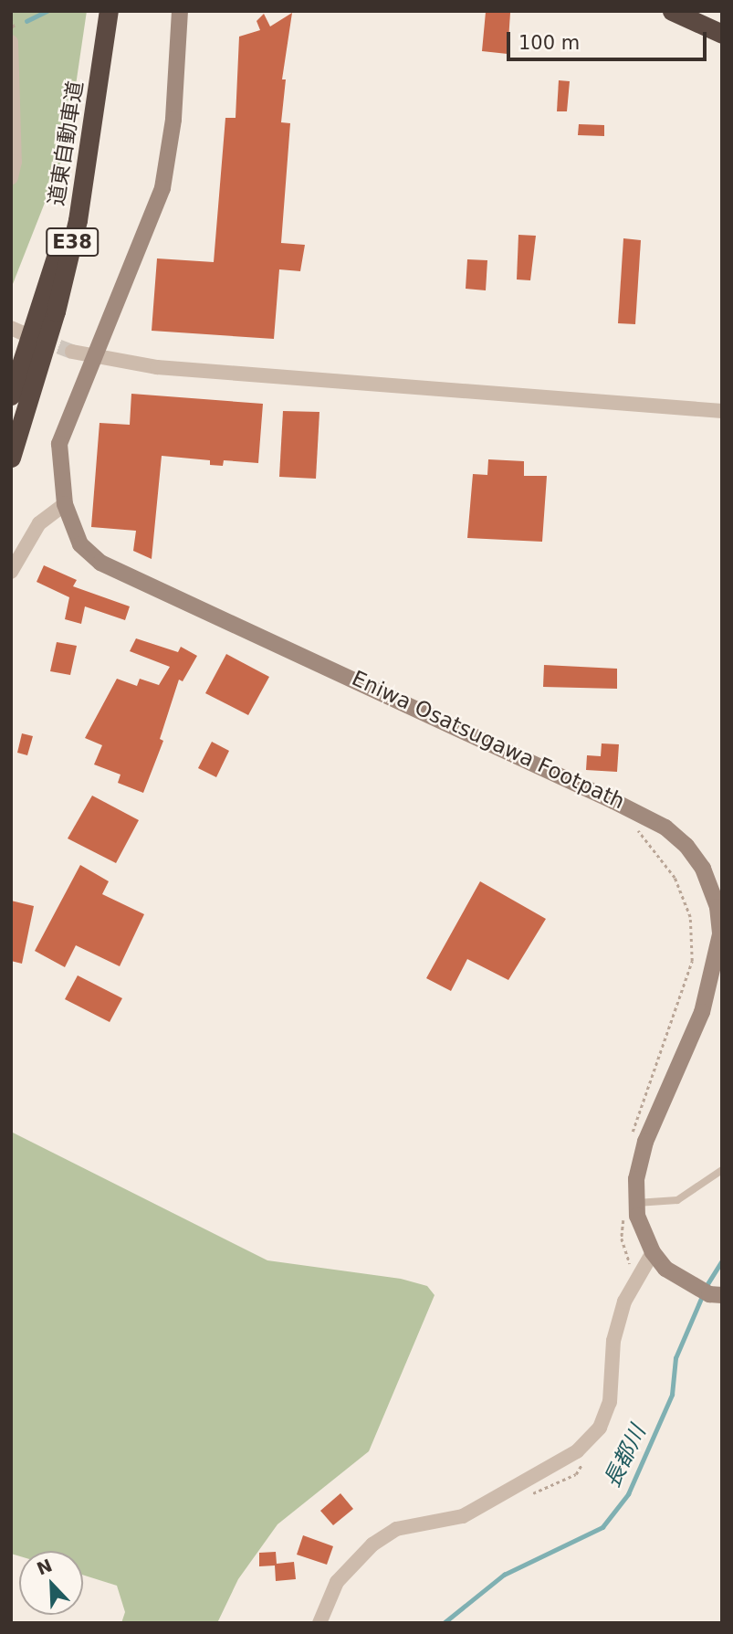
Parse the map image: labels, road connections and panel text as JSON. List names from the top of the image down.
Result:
{
  "streets": {
    "highway": ["道東自動車道", "E38"],
    "path": ["Eniwa Osatsugawa Footpath"]
  },
  "water": ["長都川"],
  "scale_bar": "100 m",
  "north": "top left"
}
